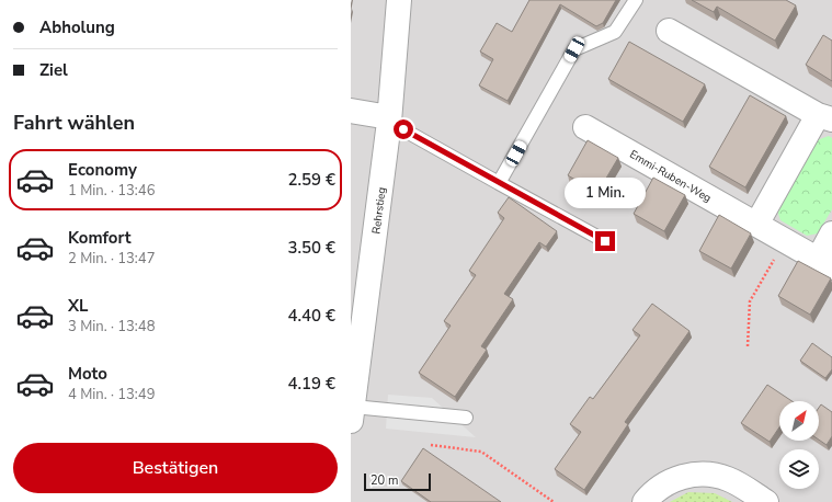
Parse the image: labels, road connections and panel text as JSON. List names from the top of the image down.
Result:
{
  "streets": {
    "street": ["Emmi-Ruben-Weg", "Rehrstieg"]
  },
  "scale_bar": "20 m",
  "north": "top right",
  "page": {
    "banner": ["Abholung", "Ziel"],
    "heading": "Fahrt wählen",
    "list": [
      {
        "name": "Economy",
        "note": "1 Min. · 13:46",
        "value": "2.59 €"
      },
      {
        "name": "Komfort",
        "note": "2 Min. · 13:47",
        "value": "3.50 €"
      },
      {
        "name": "XL",
        "note": "3 Min. · 13:48",
        "value": "4.40 €"
      },
      {
        "name": "Moto",
        "note": "4 Min. · 13:49",
        "value": "4.19 €"
      }
    ],
    "bubble": "1 Min.",
    "buttons": "Bestätigen",
    "scale": "20 m"
  }
}
